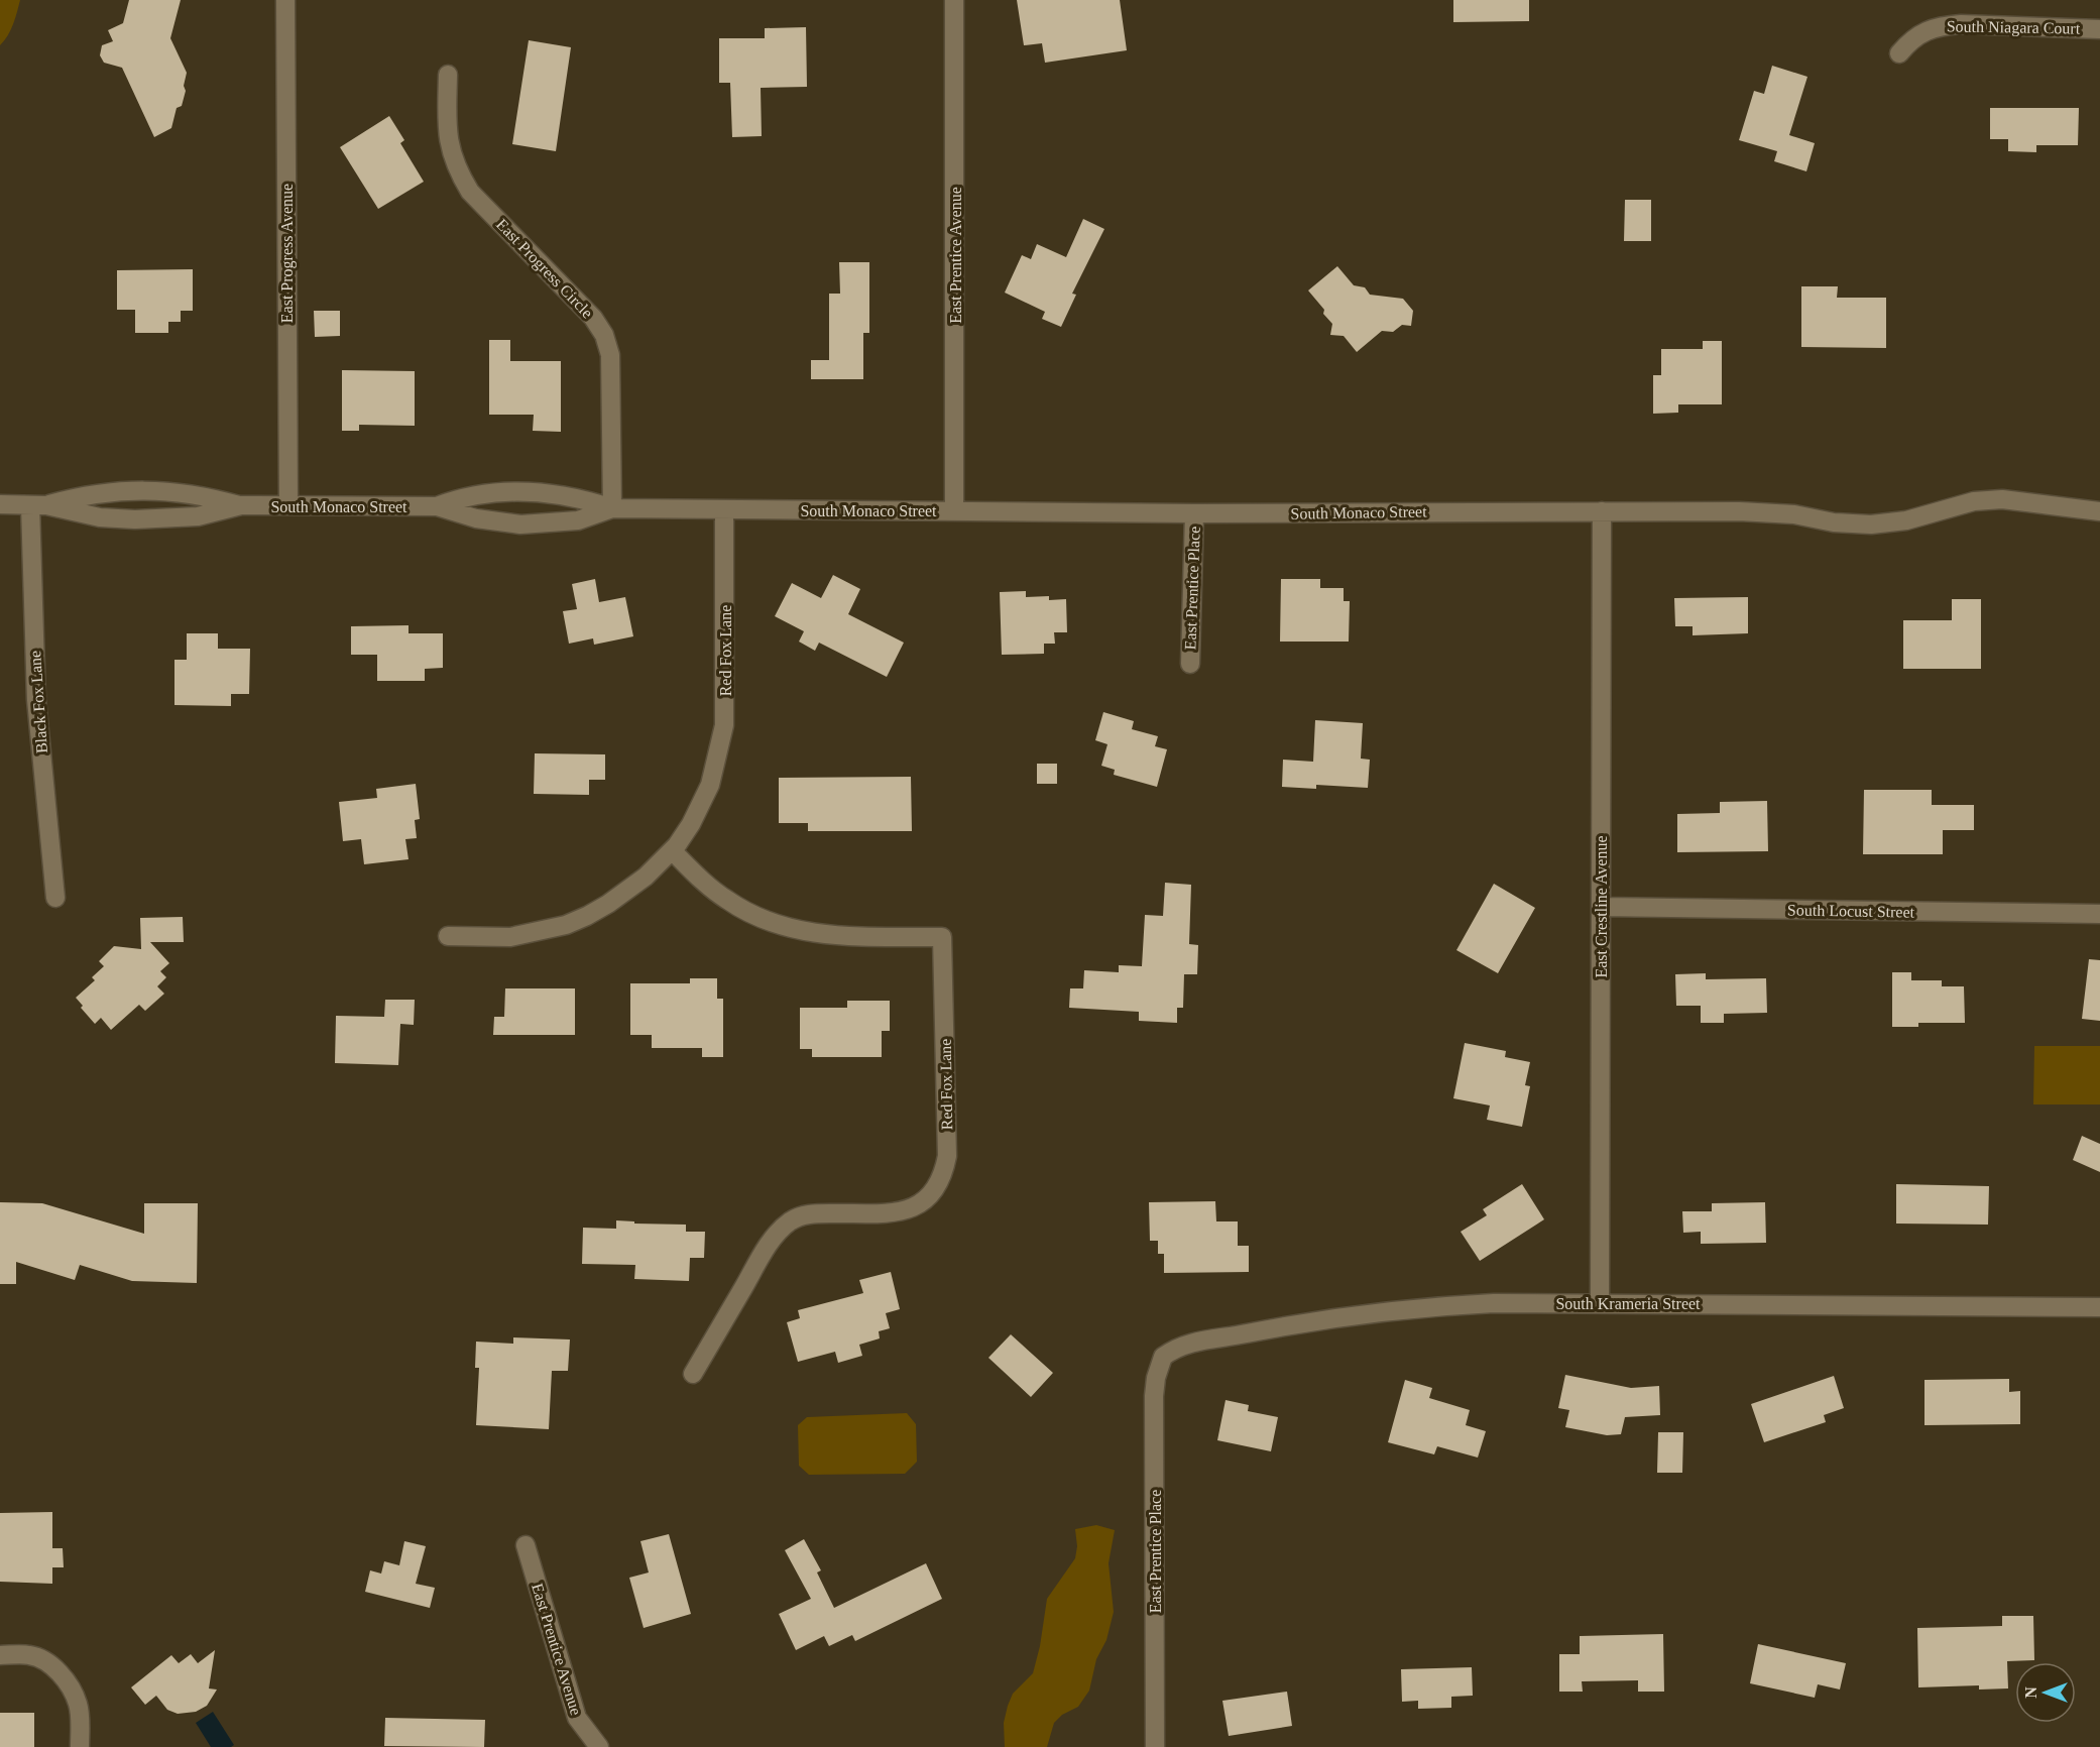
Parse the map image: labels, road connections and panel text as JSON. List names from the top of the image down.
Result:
{
  "streets": {
    "street": [
      "South Niagara Court",
      "East Progress Avenue",
      "East Prentice Avenue",
      "East Progress Circle",
      "South Monaco Street",
      "East Prentice Place",
      "Red Fox Lane",
      "Black Fox Lane",
      "East Crestline Avenue",
      "South Locust Street",
      "South Krameria Street"
    ]
  },
  "crossings": [
    ["East Progress Avenue", "South Monaco Street"],
    ["East Prentice Avenue", "South Monaco Street"],
    ["East Progress Circle", "South Monaco Street"],
    ["South Monaco Street", "East Prentice Place"],
    ["South Monaco Street", "Red Fox Lane"],
    ["South Monaco Street", "Black Fox Lane"],
    ["South Monaco Street", "East Crestline Avenue"],
    ["East Prentice Place", "South Krameria Street"],
    ["East Crestline Avenue", "South Locust Street"],
    ["East Crestline Avenue", "South Krameria Street"]
  ],
  "north": "left"
}
